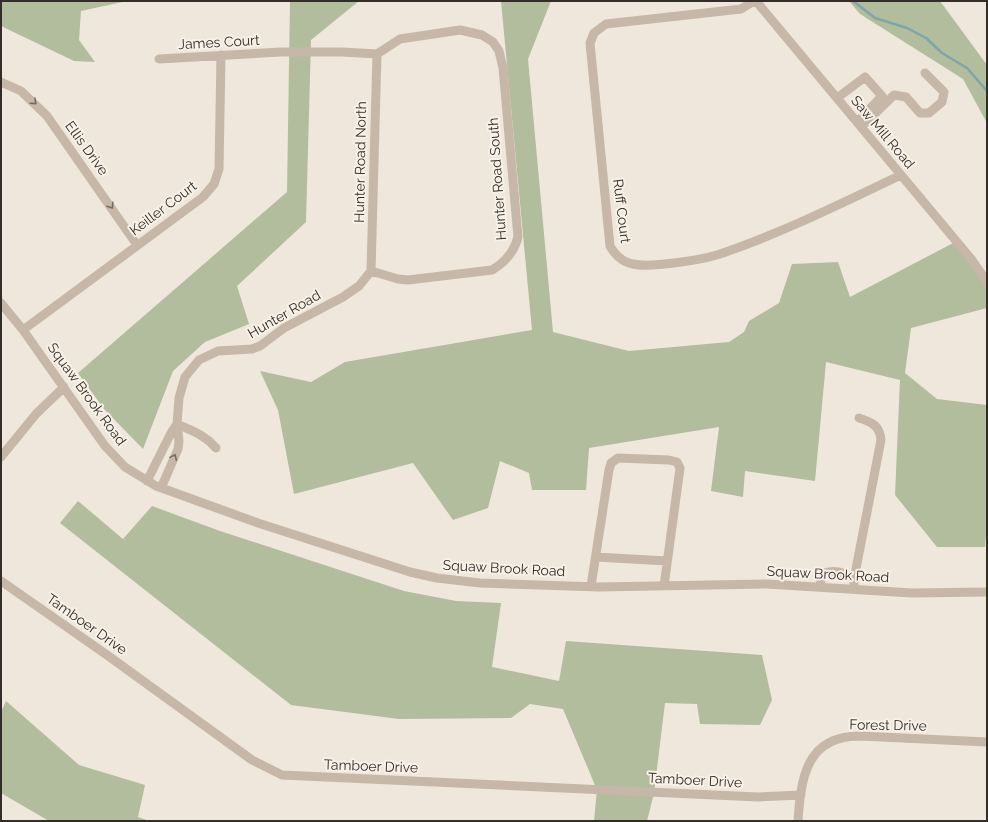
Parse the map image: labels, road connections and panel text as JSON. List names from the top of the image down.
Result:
{
  "streets": {
    "street": [
      "James Court",
      "Saw Mill Road",
      "Ellis Drive",
      "Hunter Road North",
      "Hunter Road South",
      "Keiller Court",
      "Ruff Court",
      "Hunter Road",
      "Squaw Brook Road",
      "Tamboer Drive",
      "Forest Drive"
    ]
  },
  "crossings": [
    ["James Court", "Hunter Road North"],
    ["James Court", "Hunter Road South"],
    ["James Court", "Keiller Court"],
    ["Saw Mill Road", "Ruff Court"],
    ["Ellis Drive", "Keiller Court"],
    ["Hunter Road North", "Hunter Road South"],
    ["Hunter Road North", "Hunter Road"],
    ["Hunter Road South", "Hunter Road"],
    ["Keiller Court", "Squaw Brook Road"],
    ["Hunter Road", "Squaw Brook Road"],
    ["Tamboer Drive", "Forest Drive"]
  ],
  "one_way": ["Ellis Drive"]
}
